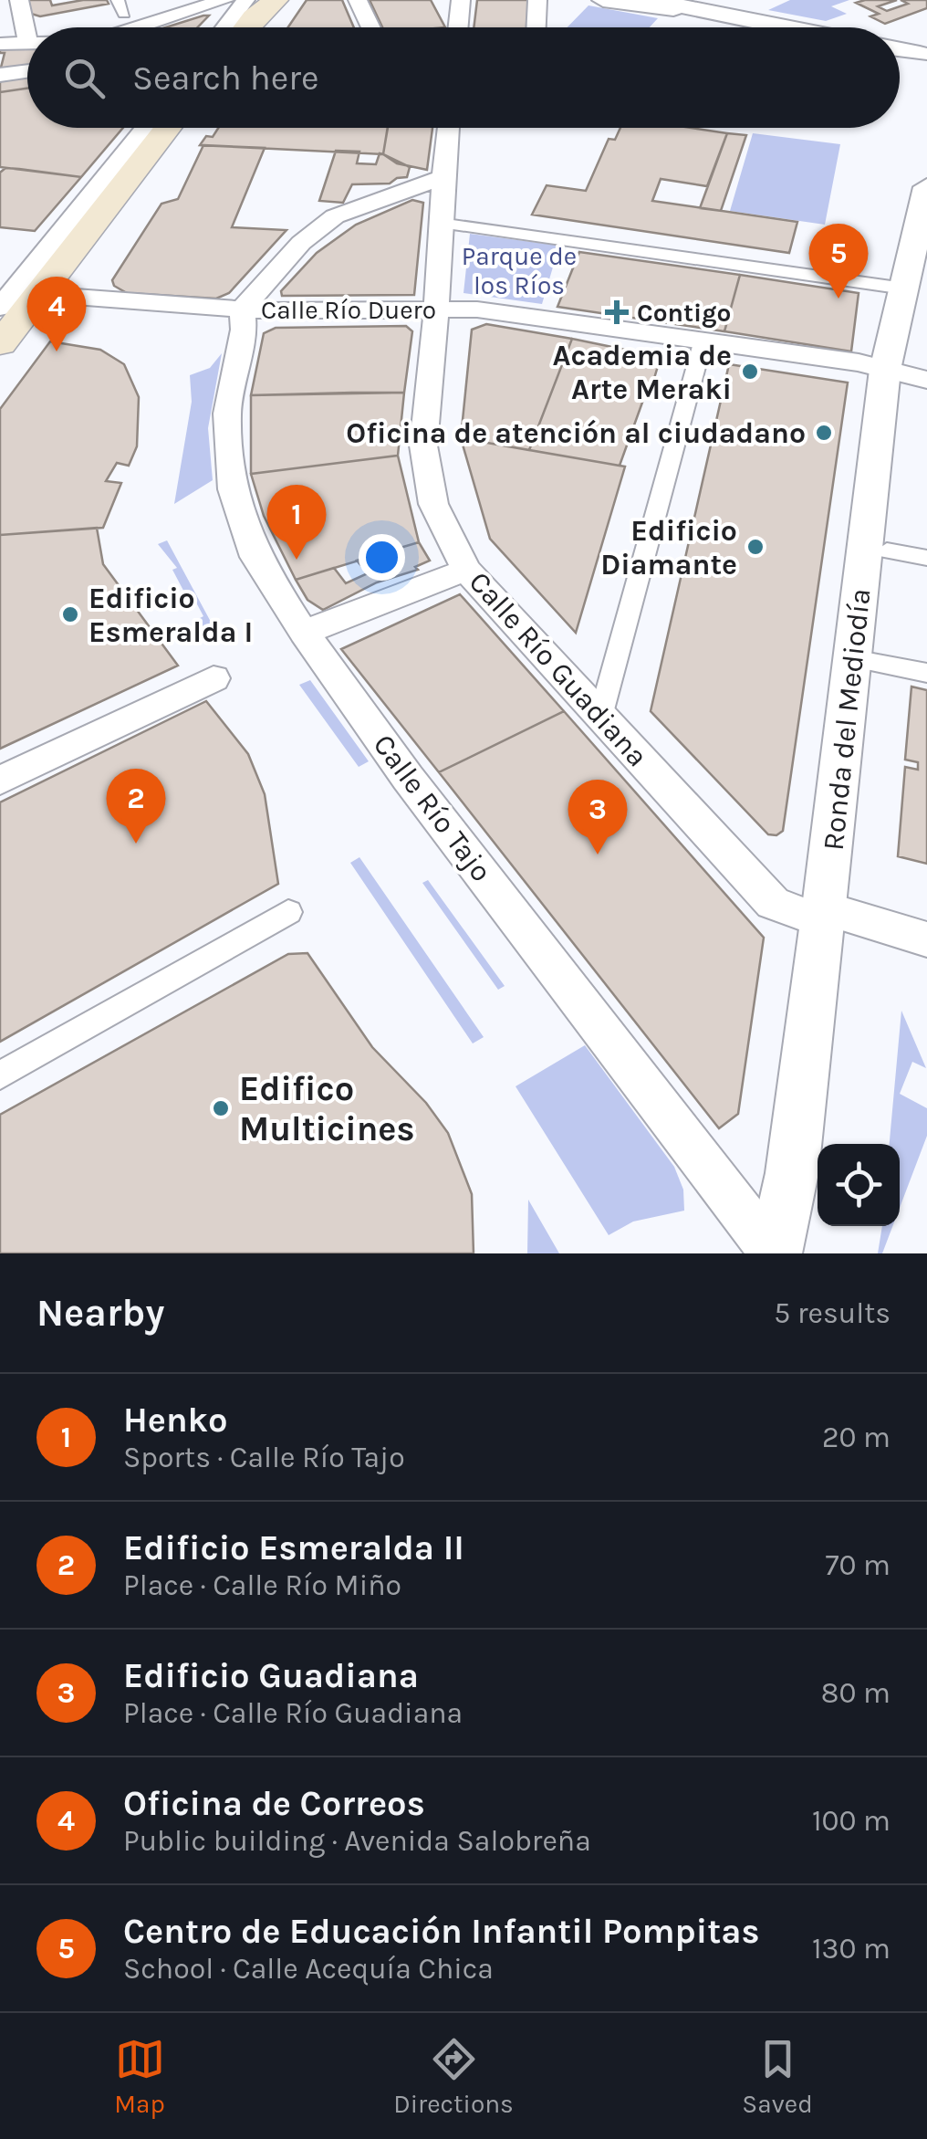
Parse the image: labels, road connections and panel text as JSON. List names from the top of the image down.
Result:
{
  "streets": {
    "street": [
      "Calle Río Duero",
      "Calle Río Guadiana",
      "Ronda del Mediodía",
      "Calle Río Tajo"
    ]
  },
  "crossings": [
    ["Calle Río Duero", "Calle Río Guadiana"],
    ["Calle Río Duero", "Ronda del Mediodía"],
    ["Calle Río Duero", "Calle Río Tajo"],
    ["Calle Río Guadiana", "Ronda del Mediodía"],
    ["Ronda del Mediodía", "Calle Río Tajo"]
  ],
  "parks": ["Parque de los Ríos"],
  "places": {
    "health": ["Contigo"],
    "other": [
      "Academia de Arte Meraki",
      "Oficina de atención al ciudadano",
      "Edificio Diamante",
      "Edificio Esmeralda I",
      "Edifico Multicines"
    ]
  },
  "page": {
    "search": "Search here",
    "pins": [
      "5",
      "4",
      "1",
      "2",
      "3"
    ],
    "heading": ["Nearby", "5 results"],
    "list": [
      {
        "mark": "1",
        "name": "Henko",
        "note": "Sports · Calle Río Tajo",
        "value": "20 m"
      },
      {
        "mark": "2",
        "name": "Edificio Esmeralda II",
        "note": "Place · Calle Río Miño",
        "value": "70 m"
      },
      {
        "mark": "3",
        "name": "Edificio Guadiana",
        "note": "Place · Calle Río Guadiana",
        "value": "80 m"
      },
      {
        "mark": "4",
        "name": "Oficina de Correos",
        "note": "Public building · Avenida Salobreña",
        "value": "100 m"
      },
      {
        "mark": "5",
        "name": "Centro de Educación Infantil Pompitas",
        "note": "School · Calle Acequía Chica",
        "value": "130 m"
      }
    ],
    "nav": ["Map", "Directions", "Saved"]
  }
}
